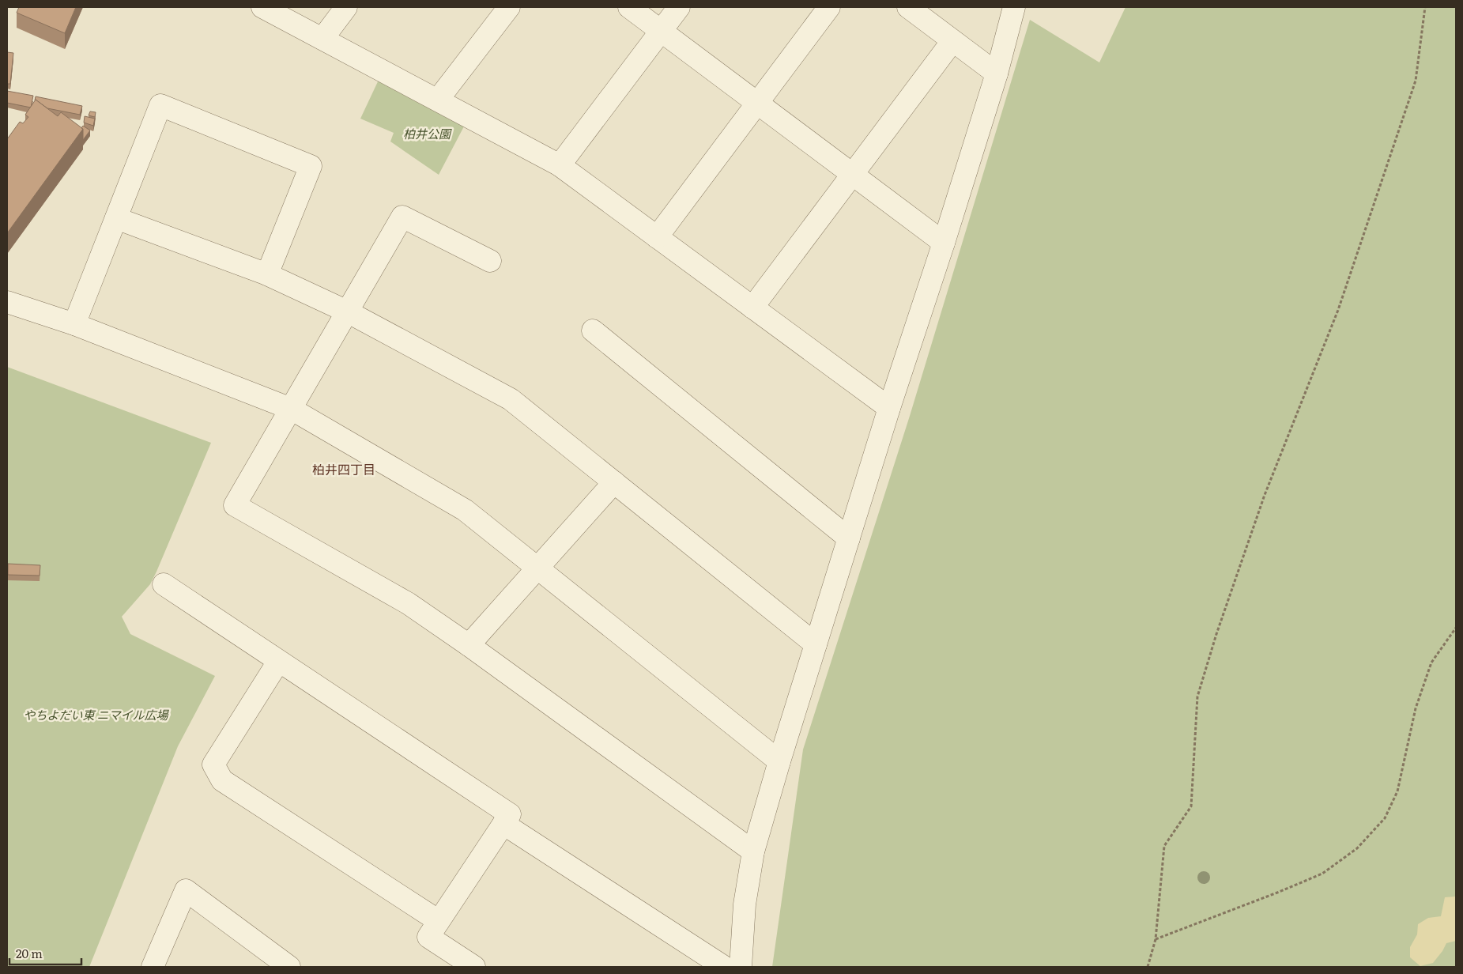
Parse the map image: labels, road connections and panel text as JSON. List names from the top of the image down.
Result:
{
  "districts": ["柏井四丁目"],
  "parks": ["柏井公園", "やちよだい東 ニマイル広場"],
  "scale_bar": "20 m"
}
